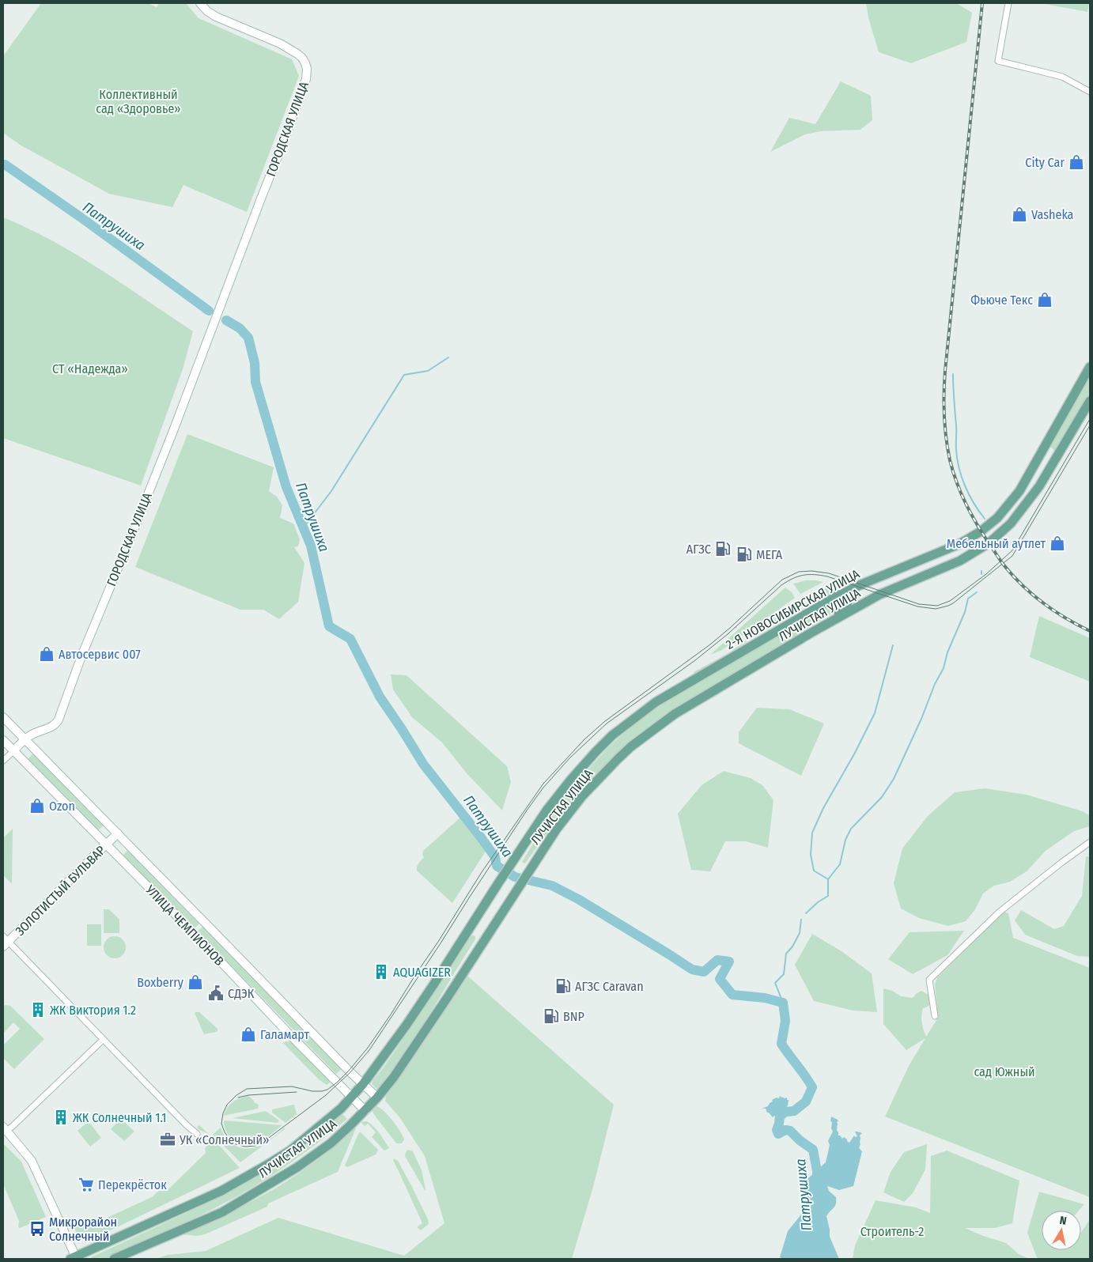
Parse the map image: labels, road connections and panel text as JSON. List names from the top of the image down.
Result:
{
  "streets": {
    "main road": ["2-Я НОВОСИБИРСКАЯ УЛИЦА", "ЛУЧИСТАЯ УЛИЦА"],
    "street": ["ГОРОДСКАЯ УЛИЦА", "ЗОЛОТИСТЫЙ БУЛЬВАР", "УЛИЦА ЧЕМПИОНОВ"]
  },
  "crossings": [
    ["ГОРОДСКАЯ УЛИЦА", "УЛИЦА ЧЕМПИОНОВ"],
    ["2-Я НОВОСИБИРСКАЯ УЛИЦА", "ЛУЧИСТАЯ УЛИЦА"],
    ["ЛУЧИСТАЯ УЛИЦА", "УЛИЦА ЧЕМПИОНОВ"],
    ["ЗОЛОТИСТЫЙ БУЛЬВАР", "УЛИЦА ЧЕМПИОНОВ"]
  ],
  "water": ["Патрушиха"],
  "parks": [
    "Коллективный сад «Здоровье»",
    "СТ «Надежда»",
    "сад Южный",
    "Строитель-2"
  ],
  "places": {
    "shop": [
      "City Car",
      "Vasheka",
      "Фьюче Текс",
      "Мебельный аутлет",
      "Автосервис 007",
      "Ozon",
      "Boxberry",
      "Галамарт"
    ],
    "fuel station": [
      "АГЗС",
      "МЕГА",
      "АГЗС Caravan",
      "BNP"
    ],
    "building": ["AQUAGIZER", "ЖК Виктория 1.2", "ЖК Солнечный 1.1"],
    "public building": ["СДЭК"],
    "office": ["УК «Солнечный»"],
    "supermarket": ["Перекрёсток"],
    "bus stop": ["Микрорайон Солнечный"]
  },
  "north": "top"
}
